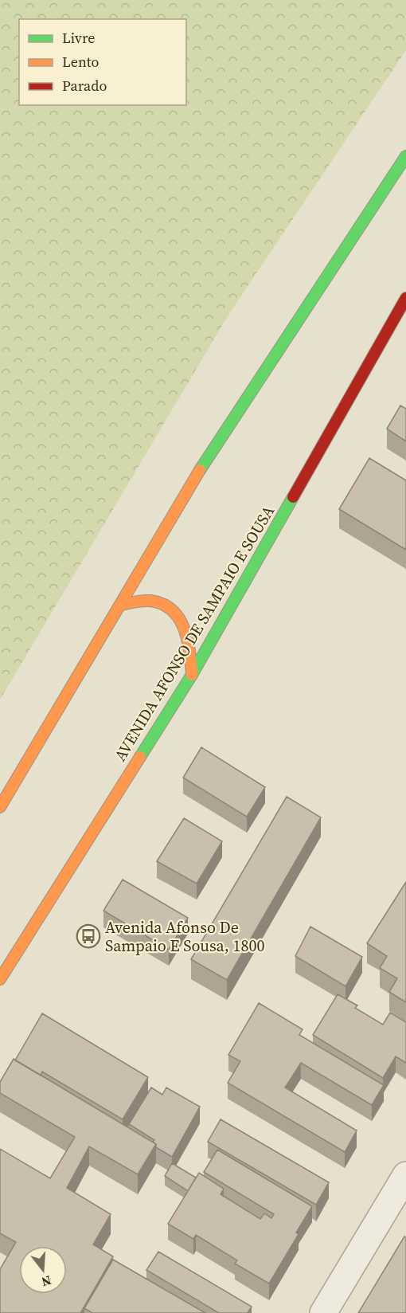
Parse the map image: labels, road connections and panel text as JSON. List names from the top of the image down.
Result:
{
  "streets": {
    "main road": ["AVENIDA AFONSO DE SAMPAIO E SOUSA"]
  },
  "places": {
    "bus stop": ["Avenida Afonso De Sampaio E Sousa, 1800"]
  },
  "legend": ["Livre", "Lento", "Parado"],
  "north": "bottom"
}
